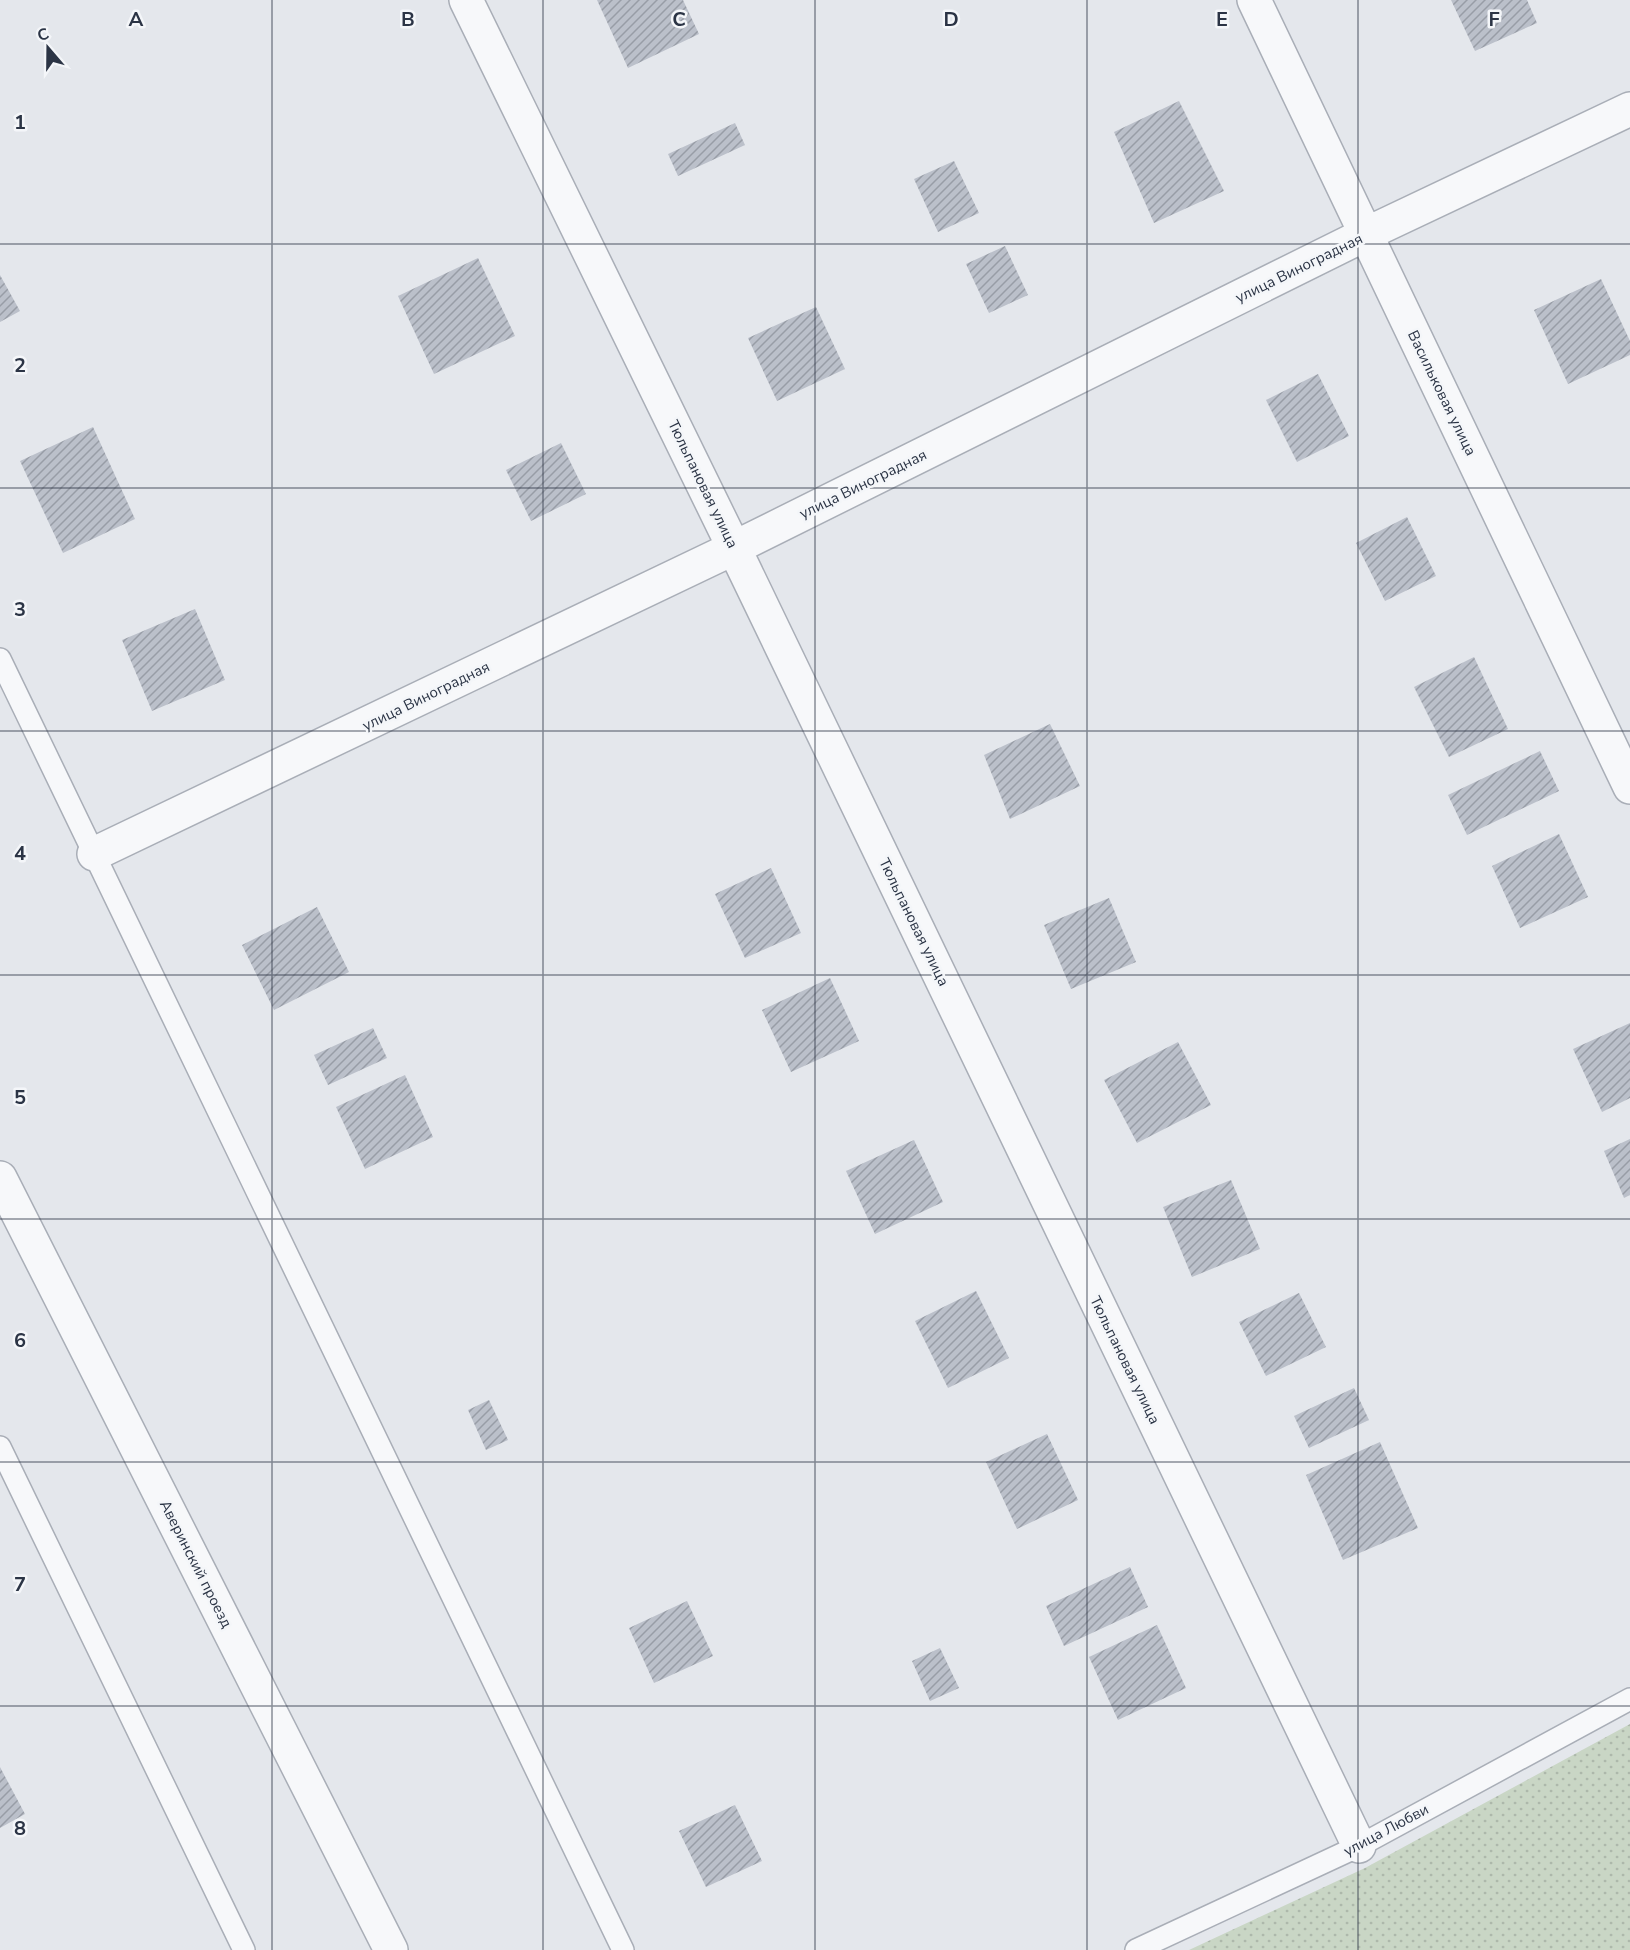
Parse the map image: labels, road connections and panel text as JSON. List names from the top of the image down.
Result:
{
  "streets": {
    "street": [
      "улица Виноградная",
      "Васильковая улица",
      "Тюльпановая улица",
      "Аверинский проезд"
    ],
    "lane": ["улица Любви"]
  },
  "crossings": [
    ["улица Виноградная", "Васильковая улица"],
    ["улица Виноградная", "Тюльпановая улица"],
    ["Тюльпановая улица", "улица Любви"]
  ],
  "north": "top",
  "grid": {
    "columns": [
      "A",
      "B",
      "C",
      "D",
      "E",
      "F"
    ],
    "rows": [
      "1",
      "2",
      "3",
      "4",
      "5",
      "6",
      "7",
      "8"
    ]
  }
}
